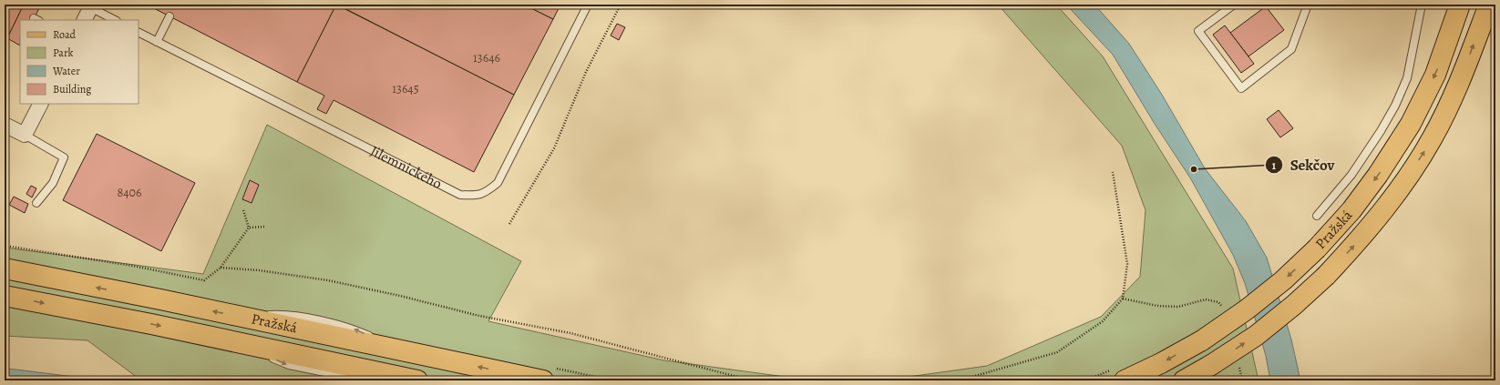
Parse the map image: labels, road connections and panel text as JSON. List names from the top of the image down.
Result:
{
  "streets": {
    "main road": ["Pražská"],
    "lane": ["Jilemnického"]
  },
  "places": ["Sekčov"],
  "house_numbers": ["13646", "13645", "8406"],
  "legend": [
    "Road",
    "Park",
    "Water",
    "Building"
  ]
}
